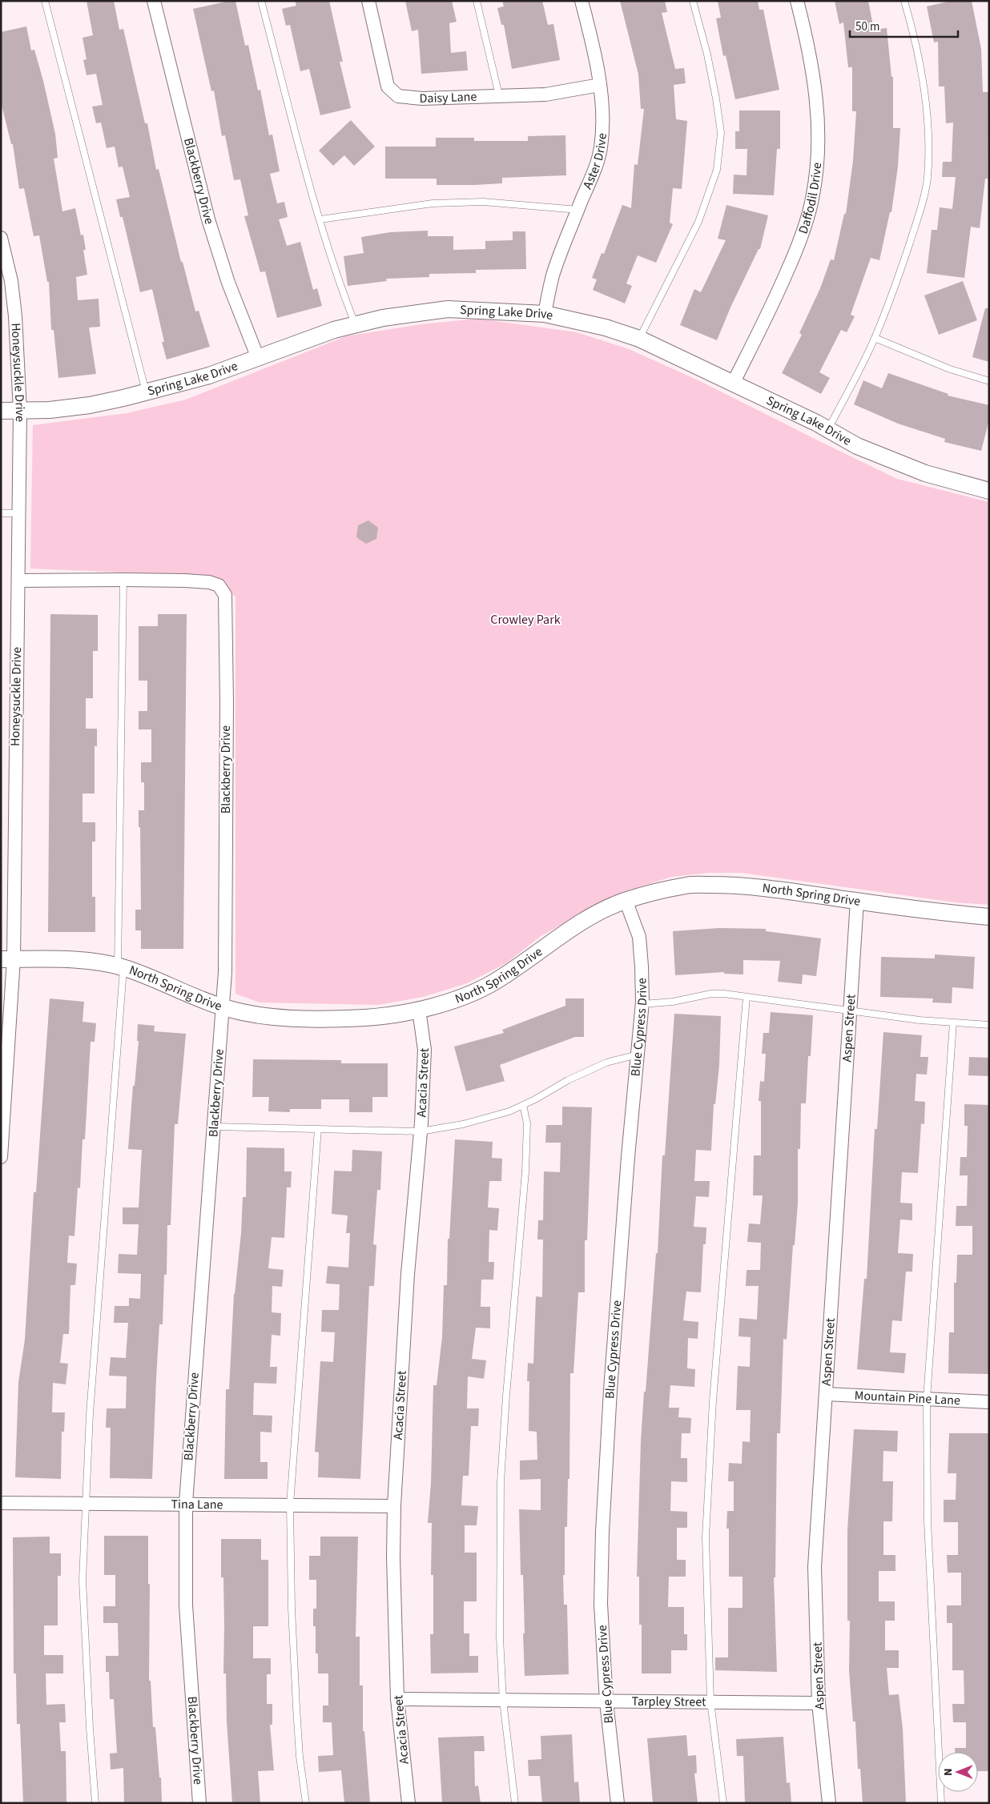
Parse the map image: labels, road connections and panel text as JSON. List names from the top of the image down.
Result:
{
  "streets": {
    "street": [
      "Daisy Lane",
      "Aster Drive",
      "Blackberry Drive",
      "Daffodil Drive",
      "Spring Lake Drive",
      "Honeysuckle Drive",
      "North Spring Drive",
      "Blue Cypress Drive",
      "Aspen Street",
      "Acacia Street",
      "Mountain Pine Lane",
      "Tina Lane",
      "Tarpley Street"
    ]
  },
  "crossings": [
    ["Daisy Lane", "Aster Drive"],
    ["Aster Drive", "Spring Lake Drive"],
    ["Blackberry Drive", "Spring Lake Drive"],
    ["Blackberry Drive", "Honeysuckle Drive"],
    ["Blackberry Drive", "North Spring Drive"],
    ["Blackberry Drive", "Tina Lane"],
    ["Daffodil Drive", "Spring Lake Drive"],
    ["Spring Lake Drive", "Honeysuckle Drive"],
    ["Honeysuckle Drive", "North Spring Drive"],
    ["North Spring Drive", "Blue Cypress Drive"],
    ["North Spring Drive", "Aspen Street"],
    ["North Spring Drive", "Acacia Street"],
    ["Blue Cypress Drive", "Tarpley Street"],
    ["Aspen Street", "Mountain Pine Lane"],
    ["Aspen Street", "Tarpley Street"],
    ["Acacia Street", "Tina Lane"],
    ["Acacia Street", "Tarpley Street"]
  ],
  "parks": ["Crowley Park"],
  "scale_bar": "50 m",
  "north": "left"
}
